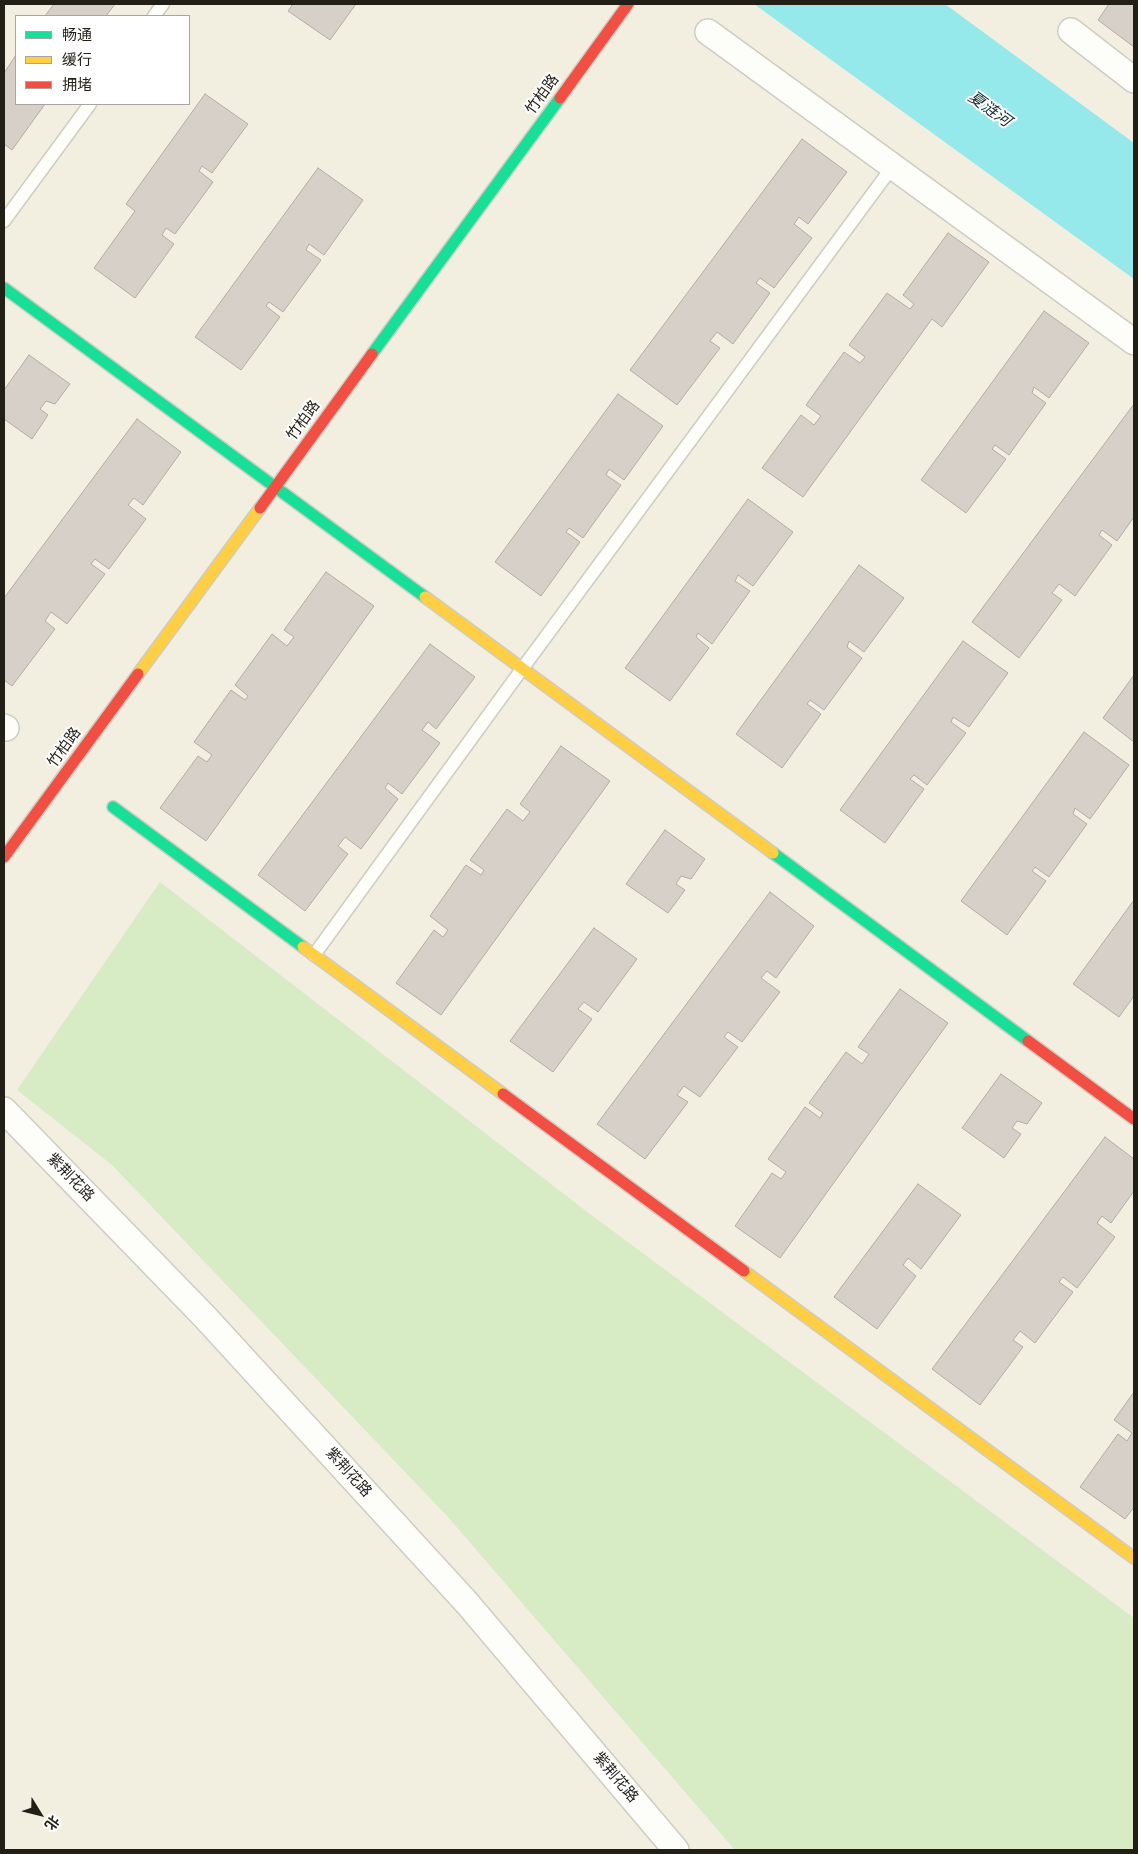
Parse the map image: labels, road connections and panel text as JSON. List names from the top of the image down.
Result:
{
  "streets": {
    "street": ["竹柏路", "紫荆花路"]
  },
  "water": ["夏涟河"],
  "legend": ["畅通", "缓行", "拥堵"],
  "north": "bottom right"
}
